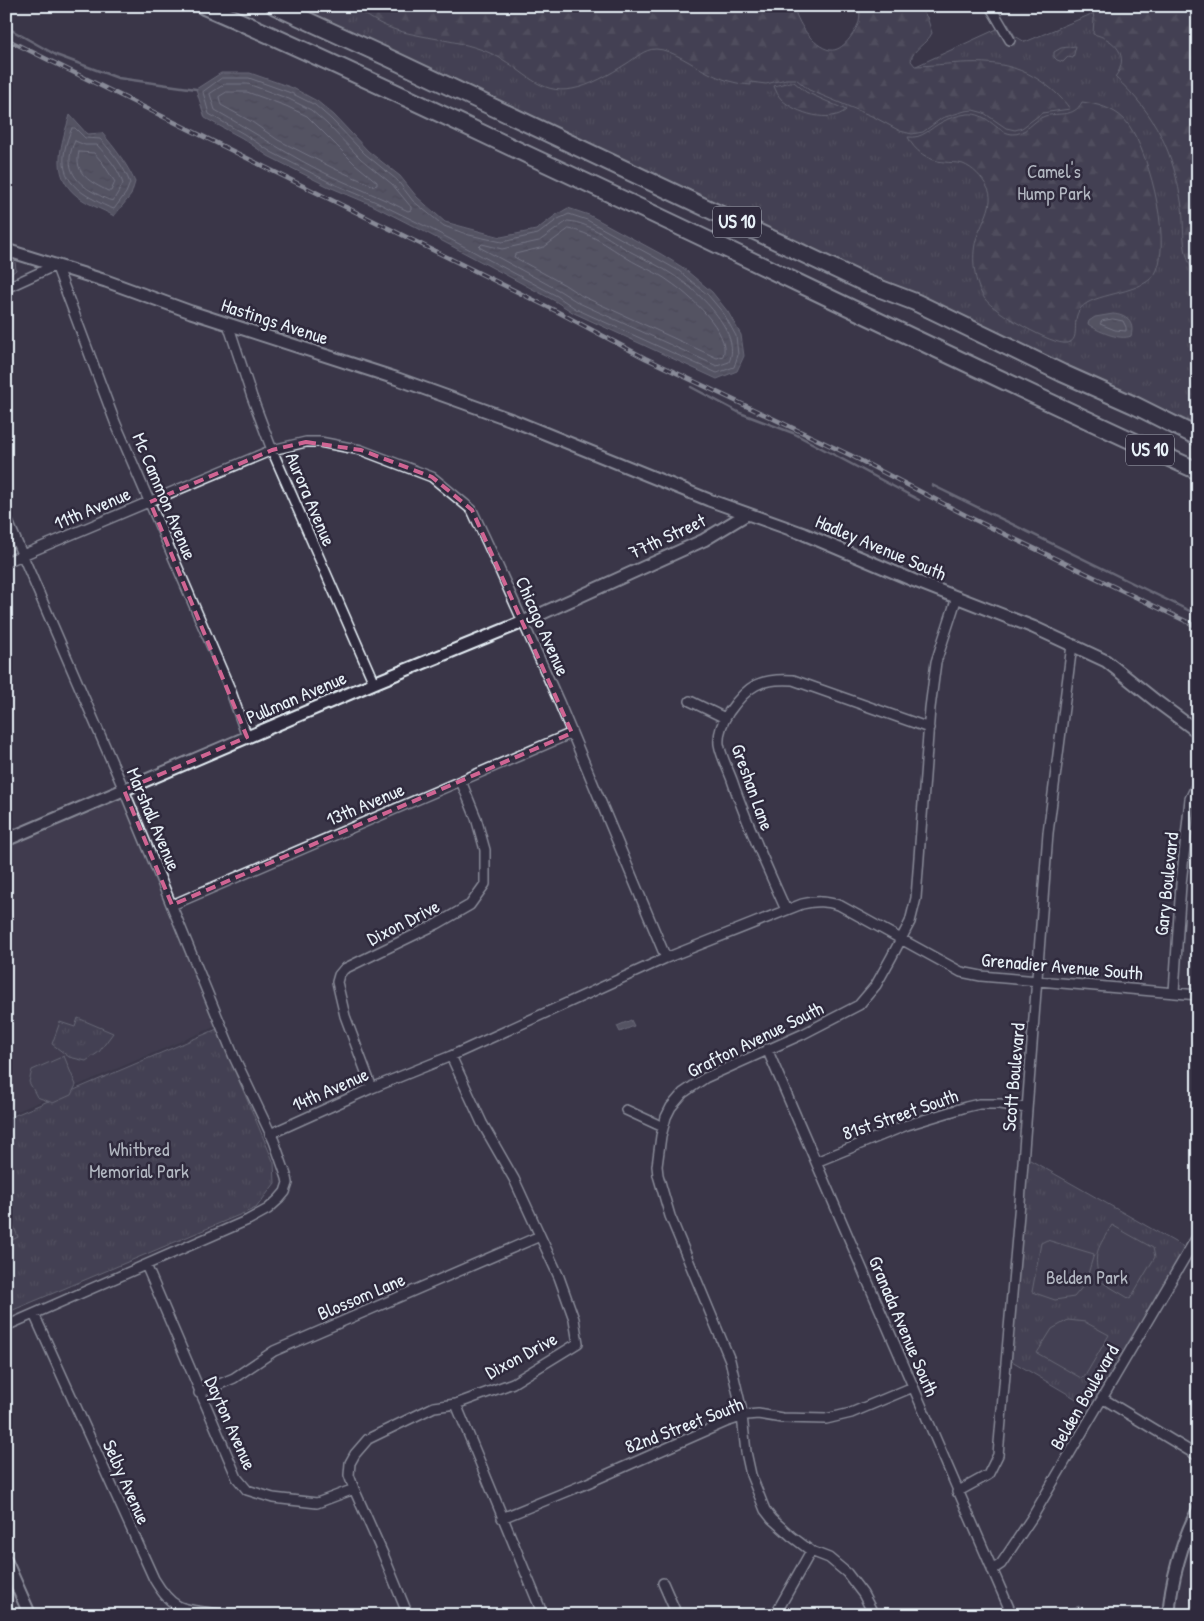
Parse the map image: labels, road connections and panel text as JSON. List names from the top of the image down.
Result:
{
  "streets": {
    "highway": ["US 10"],
    "street": [
      "Hastings Avenue",
      "Mc Cammon Avenue",
      "Aurora Avenue",
      "11th Avenue",
      "77th Street",
      "Hadley Avenue South",
      "Chicago Avenue",
      "Pullman Avenue",
      "Greshan Lane",
      "13th Avenue",
      "Marshall Avenue",
      "Gary Boulevard",
      "Dixon Drive",
      "Grenadier Avenue South",
      "Grafton Avenue South",
      "Scott Boulevard",
      "14th Avenue",
      "81st Street South",
      "Blossom Lane",
      "Granada Avenue South",
      "Belden Boulevard",
      "Dayton Avenue",
      "82nd Street South",
      "Selby Avenue"
    ]
  },
  "crossings": [
    ["Hastings Avenue", "Mc Cammon Avenue"],
    ["Hastings Avenue", "Aurora Avenue"],
    ["Hastings Avenue", "Hadley Avenue South"],
    ["Mc Cammon Avenue", "11th Avenue"],
    ["Mc Cammon Avenue", "Pullman Avenue"],
    ["Aurora Avenue", "11th Avenue"],
    ["Aurora Avenue", "Chicago Avenue"],
    ["Aurora Avenue", "Pullman Avenue"],
    ["11th Avenue", "Chicago Avenue"],
    ["11th Avenue", "Marshall Avenue"],
    ["77th Street", "Hadley Avenue South"],
    ["77th Street", "Pullman Avenue"],
    ["Hadley Avenue South", "Grafton Avenue South"],
    ["Hadley Avenue South", "Scott Boulevard"],
    ["Chicago Avenue", "Pullman Avenue"],
    ["Chicago Avenue", "13th Avenue"],
    ["Chicago Avenue", "14th Avenue"],
    ["Pullman Avenue", "Marshall Avenue"],
    ["Greshan Lane", "Grenadier Avenue South"],
    ["Greshan Lane", "Grafton Avenue South"],
    ["Greshan Lane", "14th Avenue"],
    ["13th Avenue", "Marshall Avenue"],
    ["13th Avenue", "Dixon Drive"],
    ["Marshall Avenue", "14th Avenue"],
    ["Gary Boulevard", "Grenadier Avenue South"],
    ["Dixon Drive", "14th Avenue"],
    ["Dixon Drive", "Blossom Lane"],
    ["Dixon Drive", "Dayton Avenue"],
    ["Grenadier Avenue South", "Grafton Avenue South"],
    ["Grenadier Avenue South", "Scott Boulevard"],
    ["Grenadier Avenue South", "14th Avenue"],
    ["Grafton Avenue South", "Granada Avenue South"],
    ["Grafton Avenue South", "82nd Street South"],
    ["Scott Boulevard", "81st Street South"],
    ["Scott Boulevard", "Granada Avenue South"],
    ["81st Street South", "Granada Avenue South"],
    ["Blossom Lane", "Dayton Avenue"],
    ["Granada Avenue South", "Belden Boulevard"],
    ["Granada Avenue South", "82nd Street South"]
  ],
  "parks": ["Camel's Hump Park", "Whitbred Memorial Park", "Belden Park"]
}
